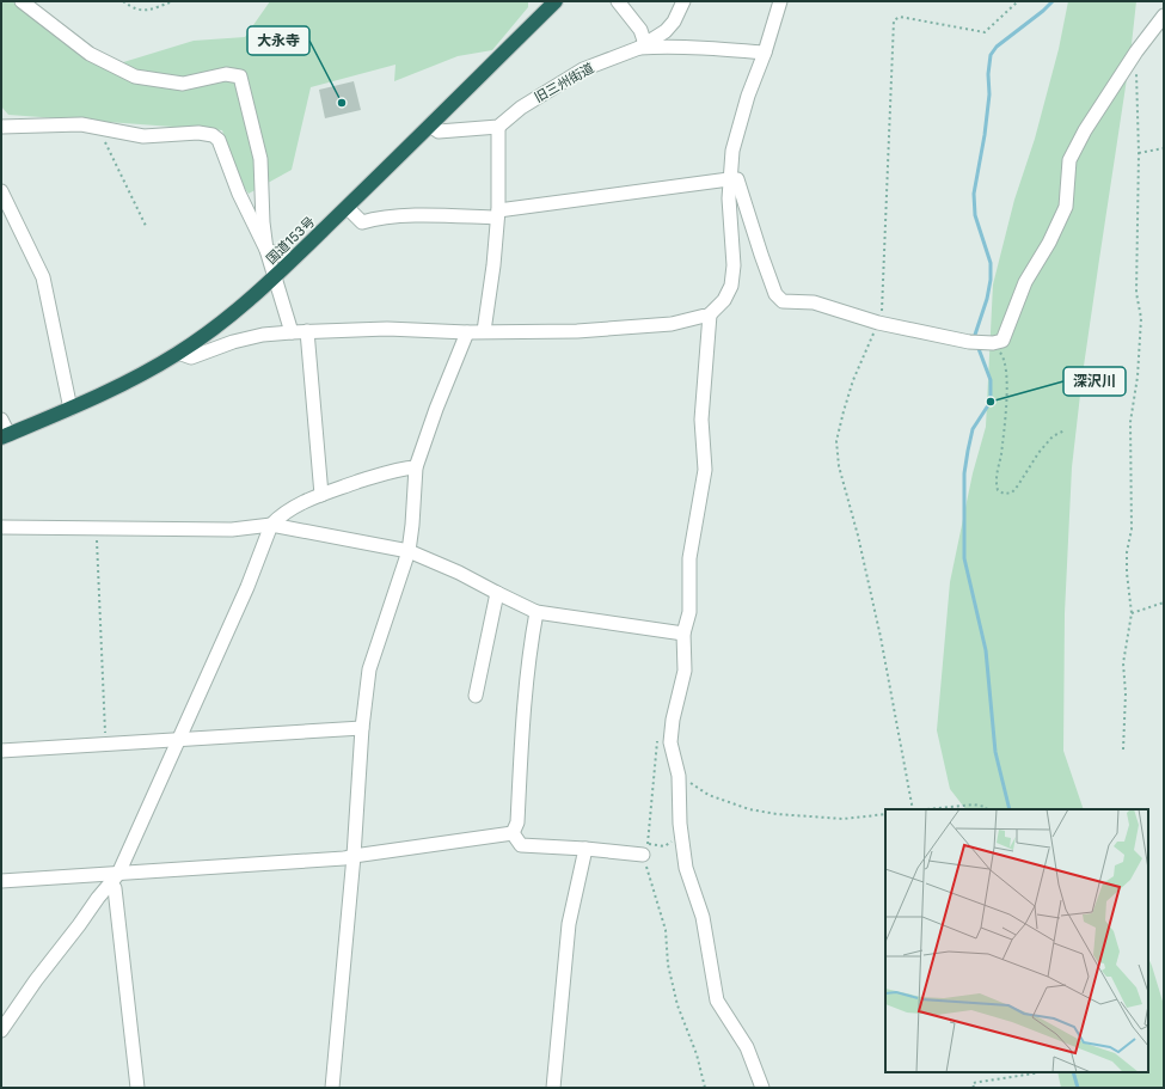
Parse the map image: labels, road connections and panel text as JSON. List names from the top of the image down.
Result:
{
  "streets": {
    "highway": ["国道153号"],
    "street": ["旧三州街道"]
  },
  "places": ["大永寺", "深沢川"]
}
